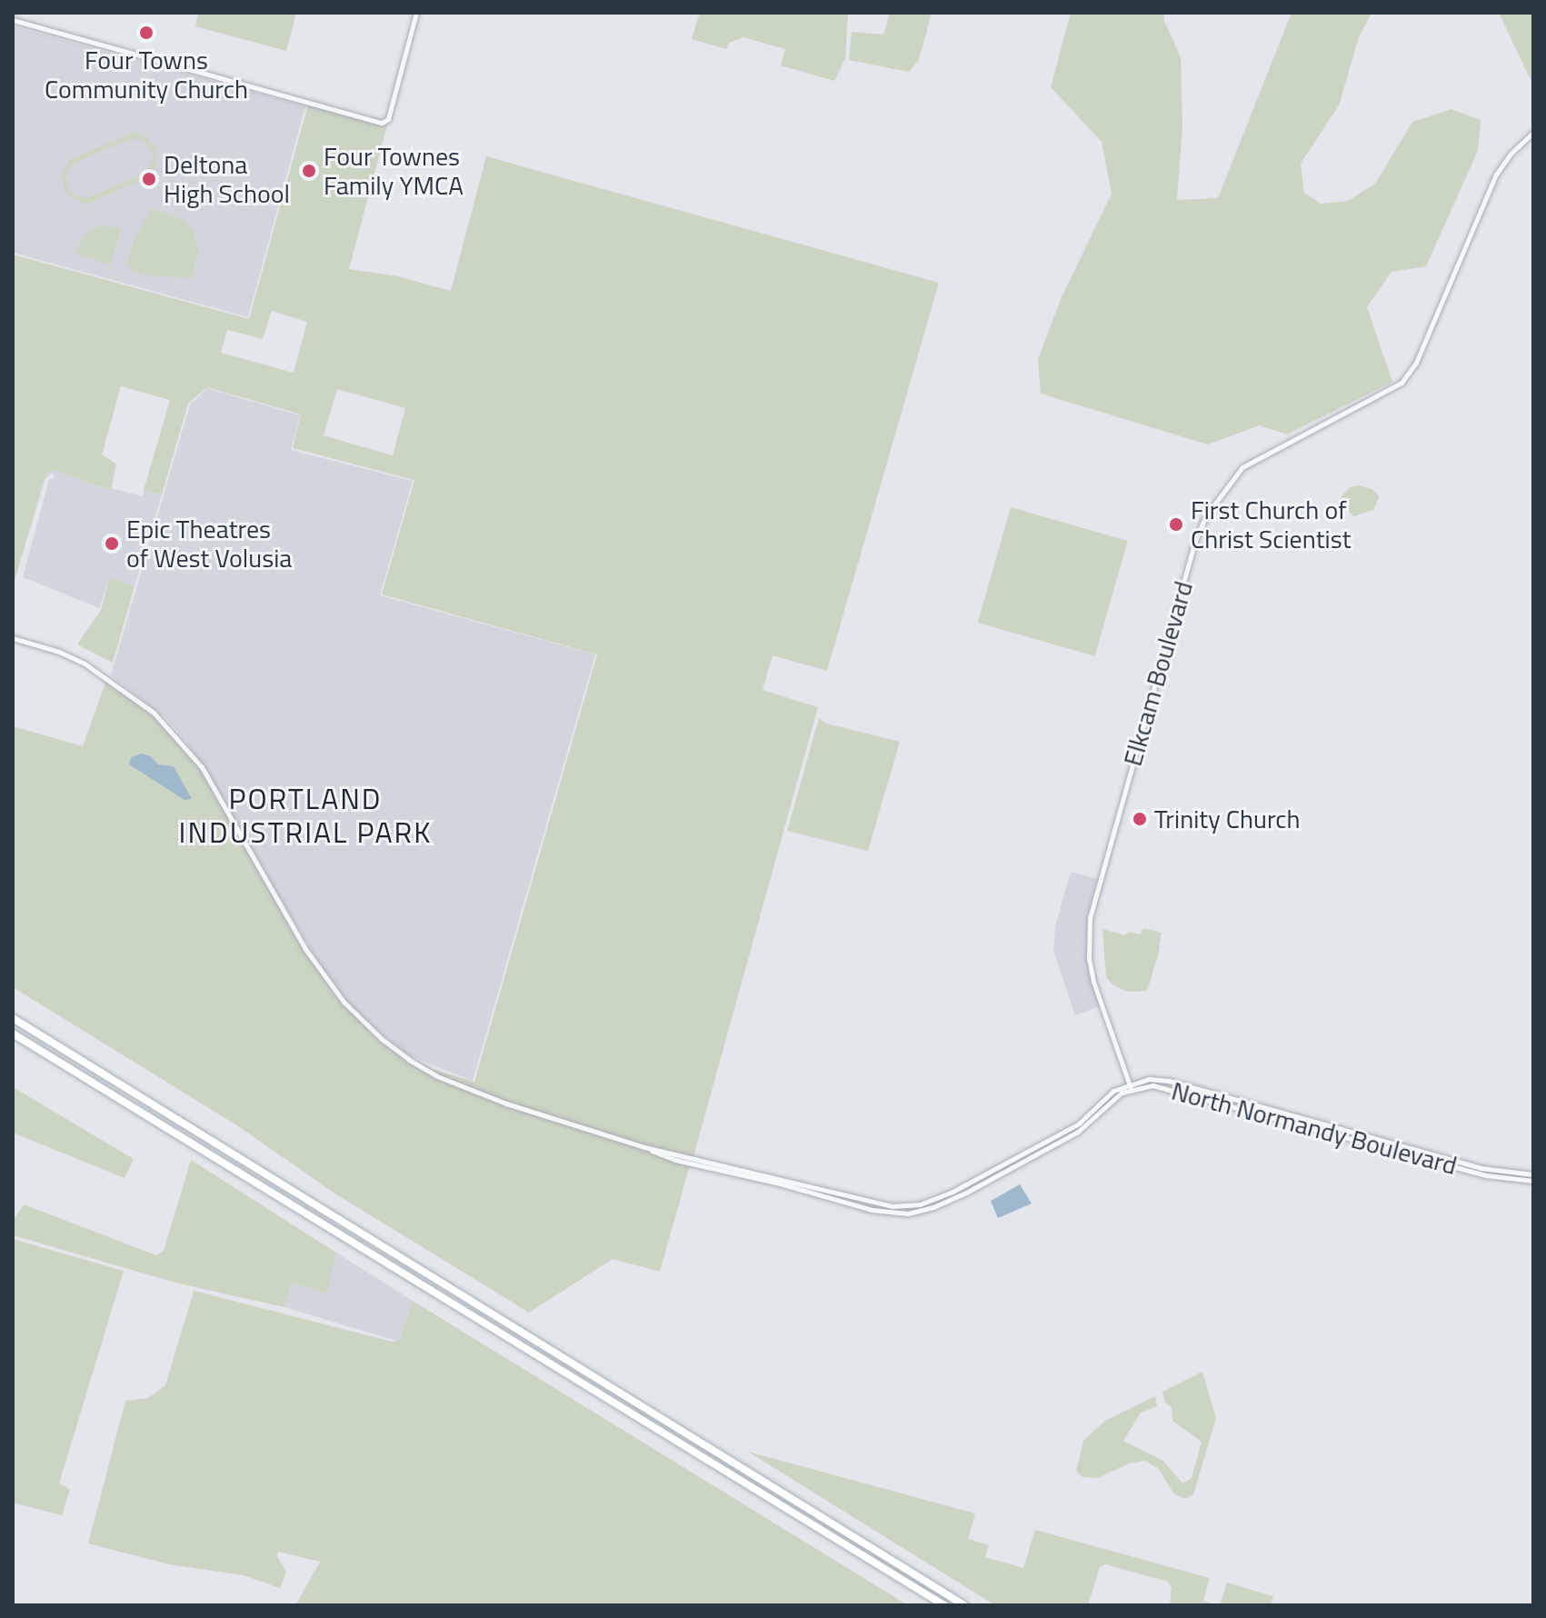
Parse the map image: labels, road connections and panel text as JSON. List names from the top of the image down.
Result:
{
  "streets": {
    "street": ["Elkcam Boulevard", "North Normandy Boulevard"]
  },
  "crossings": [
    ["Elkcam Boulevard", "North Normandy Boulevard"]
  ],
  "districts": ["PORTLAND INDUSTRIAL PARK"],
  "places": [
    "Four Towns Community Church",
    "Four Townes Family YMCA",
    "Deltona High School",
    "First Church of Christ Scientist",
    "Epic Theatres of West Volusia",
    "Trinity Church"
  ]
}
